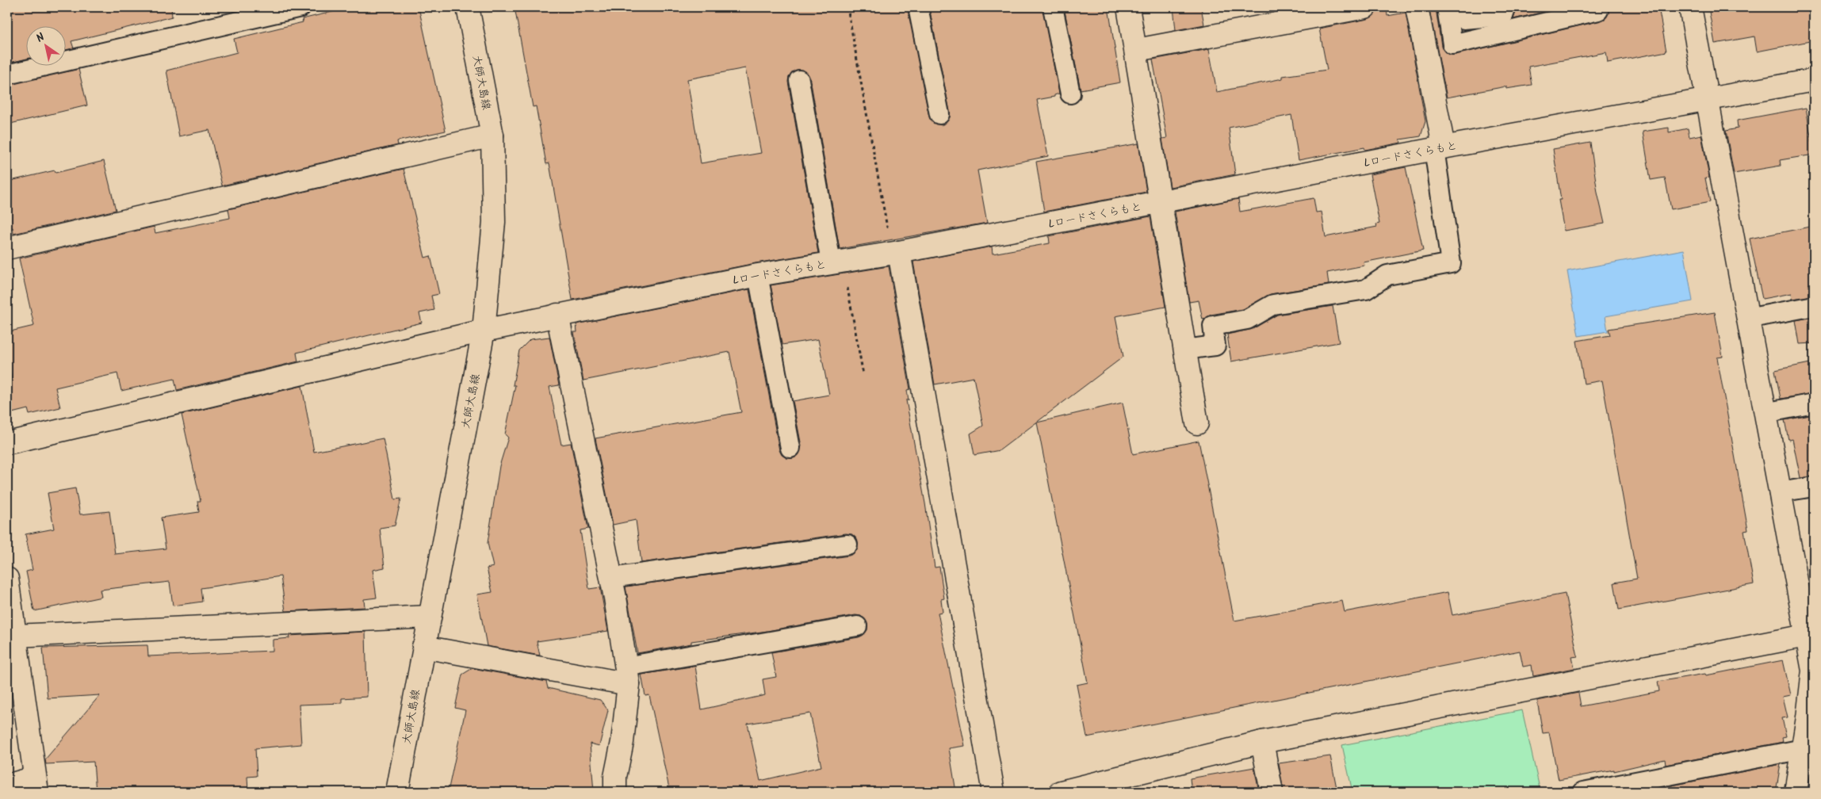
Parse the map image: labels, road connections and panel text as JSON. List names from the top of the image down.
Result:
{
  "streets": {
    "street": ["大師大島線", "Lロードさくらもと"]
  },
  "crossings": [
    ["大師大島線", "Lロードさくらもと"]
  ],
  "north": "top left"
}
